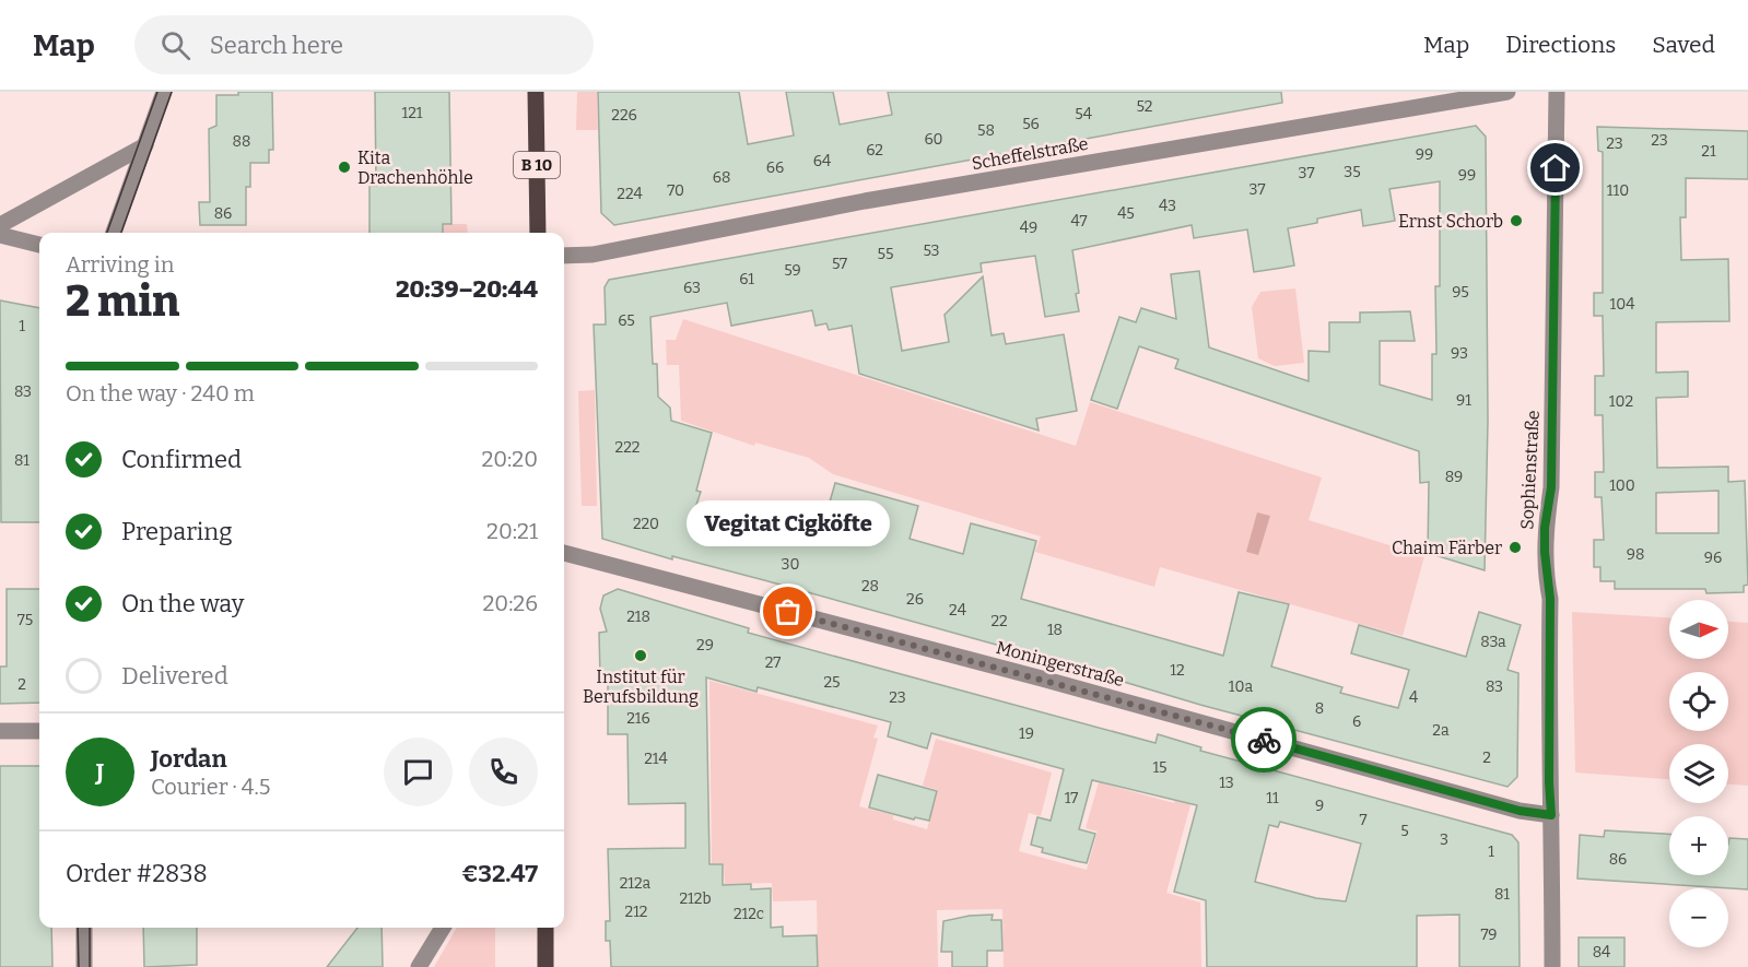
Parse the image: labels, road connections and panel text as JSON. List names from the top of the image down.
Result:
{
  "streets": {
    "main road": ["B 10"],
    "street": ["Scheffelstraße", "Sophienstraße", "Moningerstraße"]
  },
  "crossings": [
    ["Sophienstraße", "Moningerstraße"]
  ],
  "places": [
    "Kita Drachenhöhle",
    "Ernst Schorb",
    "Chaim Färber",
    "Vegitat Cigköfte",
    "Institut für Berufsbildung"
  ],
  "house_numbers": [
    "52",
    "121",
    "54",
    "226",
    "56",
    "58",
    "60",
    "23",
    "88",
    "23",
    "62",
    "21",
    "99",
    "64",
    "66",
    "35",
    "37",
    "99",
    "68",
    "37",
    "70",
    "110",
    "224",
    "43",
    "86",
    "45",
    "47",
    "49",
    "53",
    "55",
    "57",
    "59",
    "61",
    "63",
    "95",
    "104",
    "65",
    "1",
    "93",
    "83",
    "91",
    "102",
    "222",
    "81",
    "89",
    "100",
    "220",
    "98",
    "96",
    "30",
    "28",
    "26",
    "24",
    "218",
    "75",
    "22",
    "18",
    "83a",
    "29",
    "27",
    "12",
    "25",
    "2",
    "10a",
    "83",
    "23",
    "4",
    "8",
    "216",
    "6",
    "2a",
    "19",
    "2",
    "214",
    "15",
    "13",
    "17",
    "11",
    "9",
    "7",
    "5",
    "3",
    "1",
    "86",
    "212a",
    "81",
    "212b",
    "212",
    "212c",
    "79",
    "84"
  ],
  "north": "right",
  "page": {
    "header": "Map",
    "search": "Search here",
    "nav": ["Map", "Directions", "Saved"],
    "heading": ["2 min", "Arriving in", "20:39–20:44"],
    "panel": [
      "Jordan",
      "Courier · 4.5",
      "Order #2838",
      "€32.47"
    ],
    "bar": "On the way · 240 m",
    "list": [
      ["Confirmed", "20:20"],
      ["Preparing", "20:21"],
      ["On the way", "20:26"],
      "Delivered"
    ],
    "bubble": "Vegitat Cigköfte",
    "map_buttons": ["+", "−"],
    "round": "J"
  }
}
